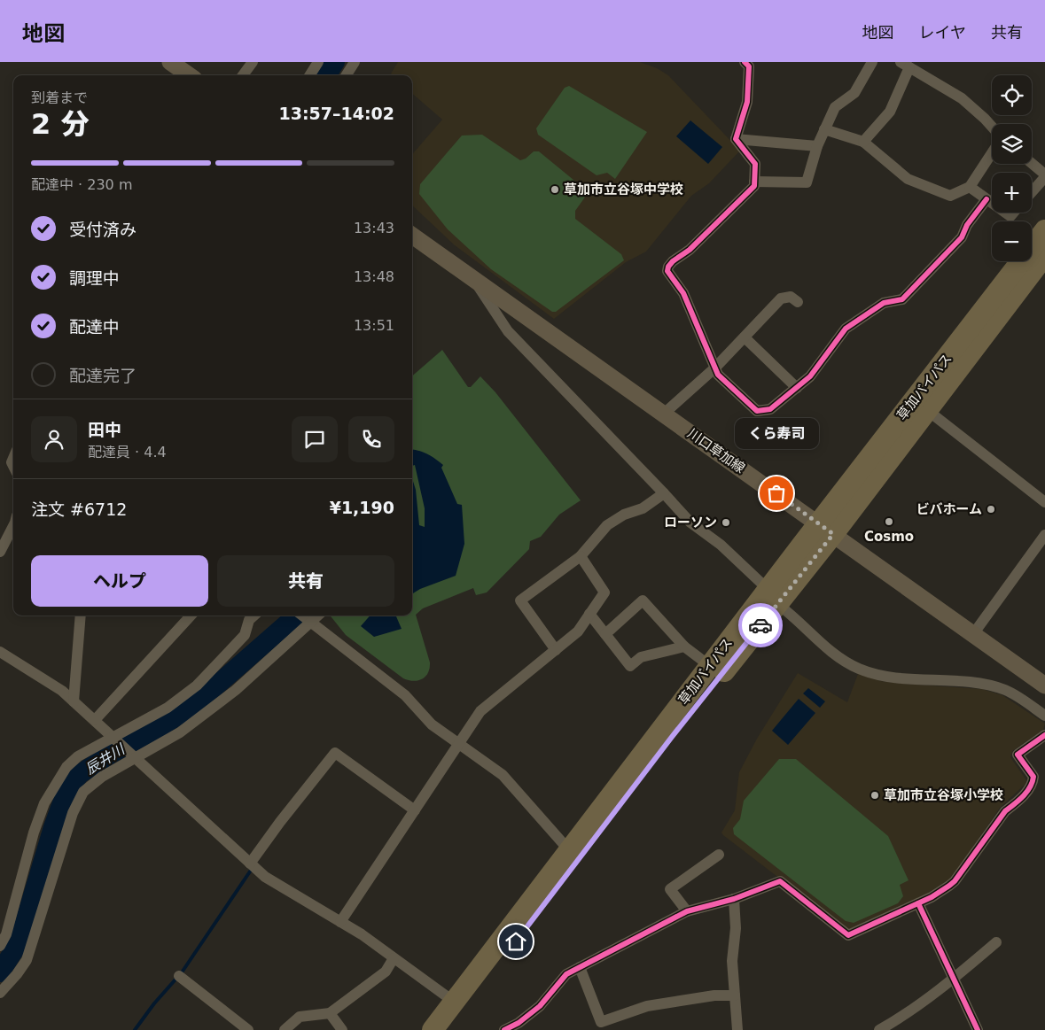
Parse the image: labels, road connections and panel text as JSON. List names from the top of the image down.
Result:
{
  "streets": {
    "highway": ["草加バイパス"],
    "main road": ["川口草加線"]
  },
  "crossings": [
    ["草加バイパス", "川口草加線"]
  ],
  "water": ["辰井川"],
  "places": [
    "草加市立谷塚中学校",
    "くら寿司",
    "ビバホーム",
    "Cosmo",
    "ローソン",
    "草加市立谷塚小学校"
  ],
  "page": {
    "header": "地図",
    "nav": ["地図", "レイヤ", "共有"],
    "map_buttons": ["+", "−"],
    "heading": ["2 分", "到着まで", "13:57–14:02"],
    "panel": [
      "田中",
      "配達員 · 4.4",
      "注文 #6712",
      "¥1,190"
    ],
    "bar": "配達中 · 230 m",
    "list": [
      ["受付済み", "13:43"],
      ["調理中", "13:48"],
      ["配達中", "13:51"],
      "配達完了"
    ],
    "bubble": "くら寿司",
    "buttons": ["ヘルプ", "共有"]
  }
}
